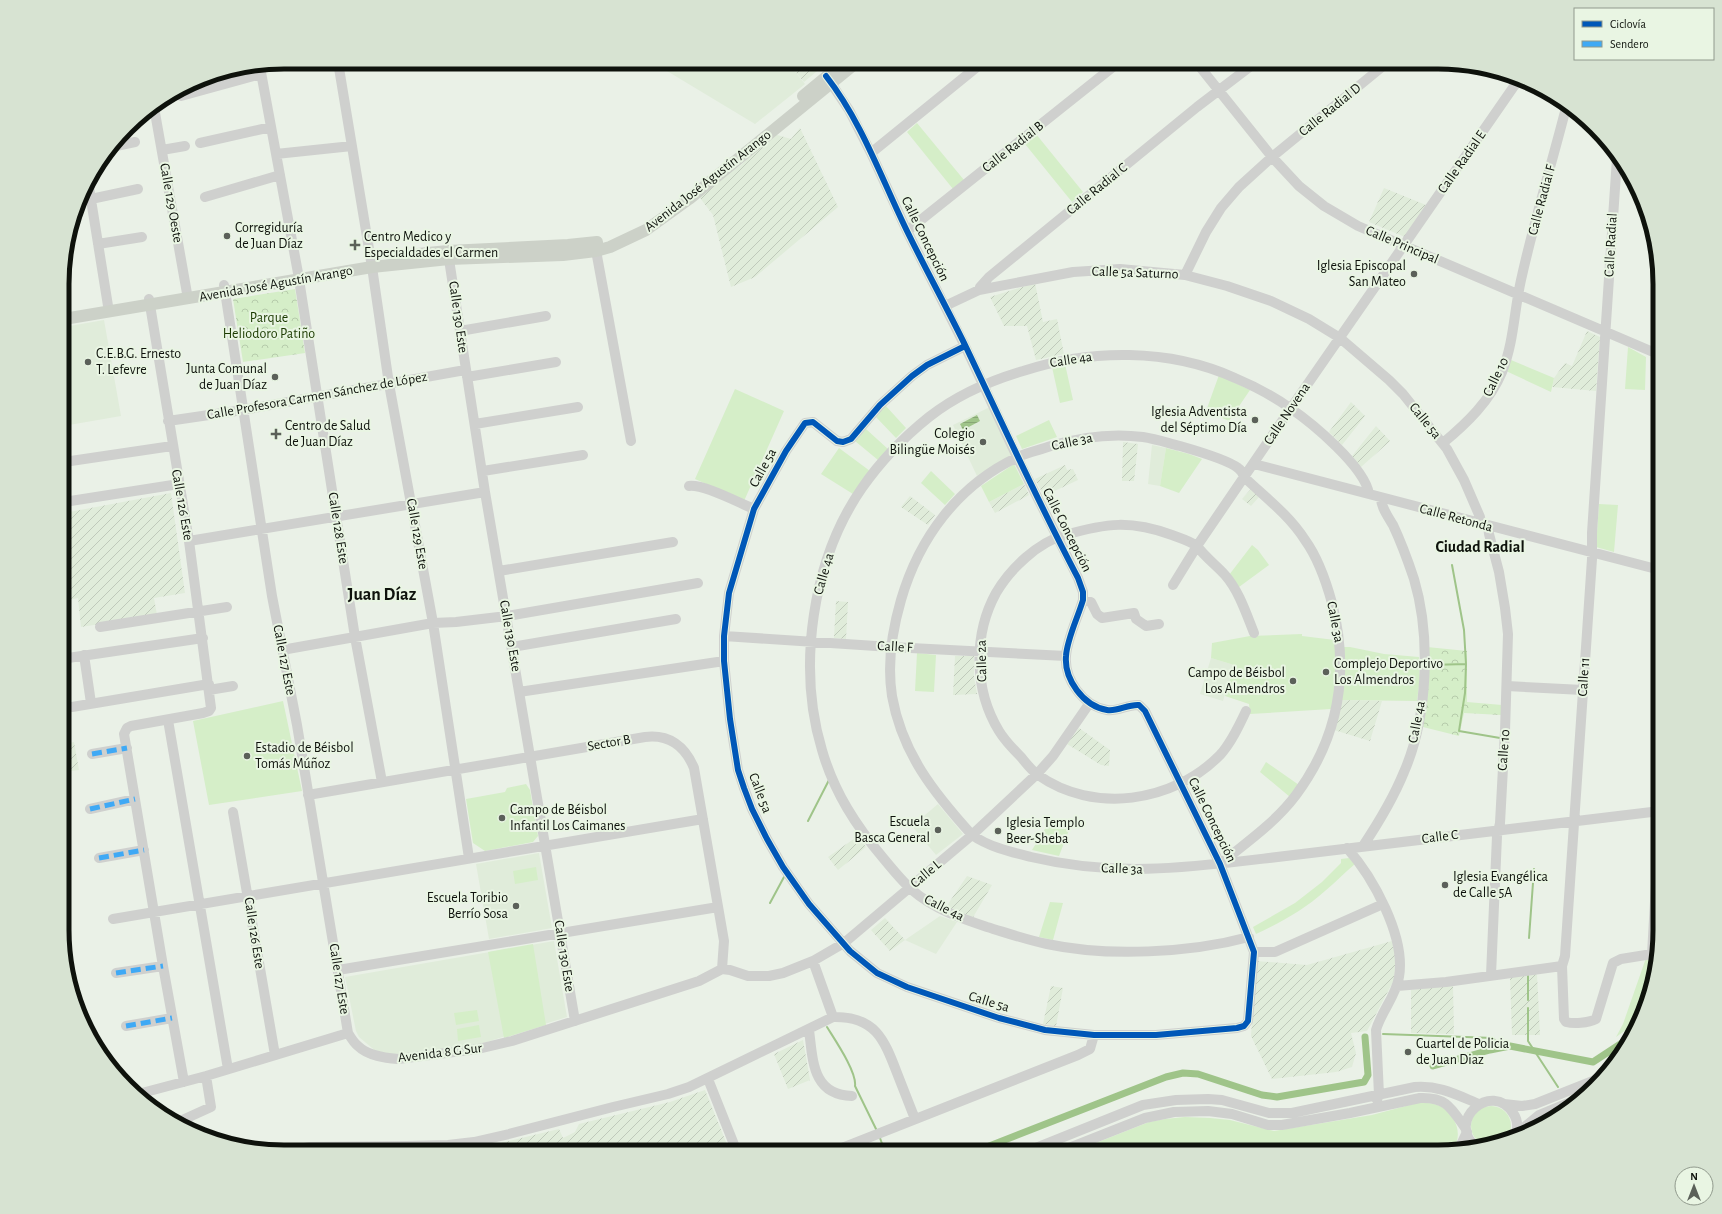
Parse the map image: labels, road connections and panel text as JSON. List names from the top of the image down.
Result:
{
  "streets": {
    "main road": ["Avenida José Agustín Arango"],
    "street": [
      "Calle Radial D",
      "Calle Radial B",
      "Calle Radial E",
      "Calle Radial C",
      "Calle Radial F",
      "Calle 129 Oeste",
      "Calle Concepción",
      "Calle Principal",
      "Calle Radial",
      "Calle 5a Saturno",
      "Calle 130 Este",
      "Calle 4a",
      "Calle 10",
      "Calle Profesora Carmen Sánchez de López",
      "Calle Novena",
      "Calle 5a",
      "Calle 3a",
      "Calle 126 Este",
      "Calle Retonda",
      "Calle 128 Este",
      "Calle 129 Este",
      "Calle F",
      "Calle 127 Este",
      "Calle 2a",
      "Calle 11",
      "Sector B",
      "Calle C",
      "Calle L",
      "Avenida 8 G Sur"
    ]
  },
  "crossings": [
    ["Calle Radial D", "Calle Principal"],
    ["Calle Radial D", "Calle 5a Saturno"],
    ["Calle Radial B", "Calle Concepción"],
    ["Calle Radial E", "Calle Principal"],
    ["Calle Radial E", "Calle Novena"],
    ["Avenida José Agustín Arango", "Calle 129 Oeste"],
    ["Avenida José Agustín Arango", "Calle Concepción"],
    ["Avenida José Agustín Arango", "Calle 130 Este"],
    ["Avenida José Agustín Arango", "Calle 126 Este"],
    ["Avenida José Agustín Arango", "Calle 128 Este"],
    ["Avenida José Agustín Arango", "Calle 129 Este"],
    ["Avenida José Agustín Arango", "Calle 127 Este"],
    ["Calle Radial C", "Calle Principal"],
    ["Calle Radial C", "Calle 5a Saturno"],
    ["Calle Radial F", "Calle Principal"],
    ["Calle Radial F", "Calle 10"],
    ["Calle Concepción", "Calle 5a Saturno"],
    ["Calle Concepción", "Calle 4a"],
    ["Calle Concepción", "Calle 5a"],
    ["Calle Concepción", "Calle 3a"],
    ["Calle Concepción", "Calle F"],
    ["Calle Concepción", "Calle 2a"],
    ["Calle Concepción", "Calle C"],
    ["Calle Concepción", "Calle L"],
    ["Calle Principal", "Calle Radial"],
    ["Calle Principal", "Calle 10"],
    ["Calle Principal", "Calle Novena"],
    ["Calle Principal", "Calle 11"],
    ["Calle Radial", "Calle 11"],
    ["Calle 5a Saturno", "Calle Novena"],
    ["Calle 5a Saturno", "Calle 5a"],
    ["Calle 130 Este", "Calle Profesora Carmen Sánchez de López"],
    ["Calle 130 Este", "Sector B"],
    ["Calle 130 Este", "Avenida 8 G Sur"],
    ["Calle 4a", "Calle Novena"],
    ["Calle 4a", "Calle Retonda"],
    ["Calle 4a", "Calle F"],
    ["Calle 4a", "Calle C"],
    ["Calle 4a", "Calle L"],
    ["Calle 10", "Calle 5a"],
    ["Calle 10", "Calle Retonda"],
    ["Calle 10", "Calle C"],
    ["Calle Profesora Carmen Sánchez de López", "Calle 126 Este"],
    ["Calle Profesora Carmen Sánchez de López", "Calle 128 Este"],
    ["Calle Profesora Carmen Sánchez de López", "Calle 129 Este"],
    ["Calle Profesora Carmen Sánchez de López", "Calle 127 Este"],
    ["Calle Novena", "Calle 5a"],
    ["Calle Novena", "Calle 3a"],
    ["Calle Novena", "Calle Retonda"],
    ["Calle Novena", "Calle 2a"],
    ["Calle 5a", "Calle Retonda"],
    ["Calle 5a", "Calle F"],
    ["Calle 5a", "Calle L"],
    ["Calle 3a", "Calle F"],
    ["Calle 3a", "Calle C"],
    ["Calle 3a", "Calle L"],
    ["Calle Retonda", "Calle 11"],
    ["Calle 128 Este", "Sector B"],
    ["Calle 129 Este", "Sector B"],
    ["Calle F", "Calle 2a"],
    ["Calle 127 Este", "Sector B"],
    ["Calle 127 Este", "Avenida 8 G Sur"],
    ["Calle 2a", "Calle L"],
    ["Calle 11", "Calle C"],
    ["Sector B", "Calle L"],
    ["Sector B", "Avenida 8 G Sur"],
    ["Calle L", "Avenida 8 G Sur"]
  ],
  "districts": ["Ciudad Radial", "Juan Díaz"],
  "parks": ["Parque Heliodoro Patiño"],
  "places": {
    "other": [
      "Corregiduría de Juan Díaz",
      "Iglesia Episcopal San Mateo",
      "C.E.B.G. Ernesto T. Lefevre",
      "Junta Comunal de Juan Díaz",
      "Iglesia Adventista del Séptimo Día",
      "Colegio Bilingüe Moisés",
      "Complejo Deportivo Los Almendros",
      "Campo de Béisbol Los Almendros",
      "Estadio de Béisbol Tomás Múñoz",
      "Campo de Béisbol Infantil Los Caimanes",
      "Escuela Basca General",
      "Iglesia Templo Beer-Sheba",
      "Iglesia Evangélica de Calle 5A",
      "Escuela Toribio Berrío Sosa",
      "Cuartel de Policia de Juan Diaz"
    ],
    "health": ["Centro Medico y Especialdades el Carmen", "Centro de Salud de Juan Díaz"]
  },
  "legend": ["Ciclovía", "Sendero"],
  "north": "top"
}
